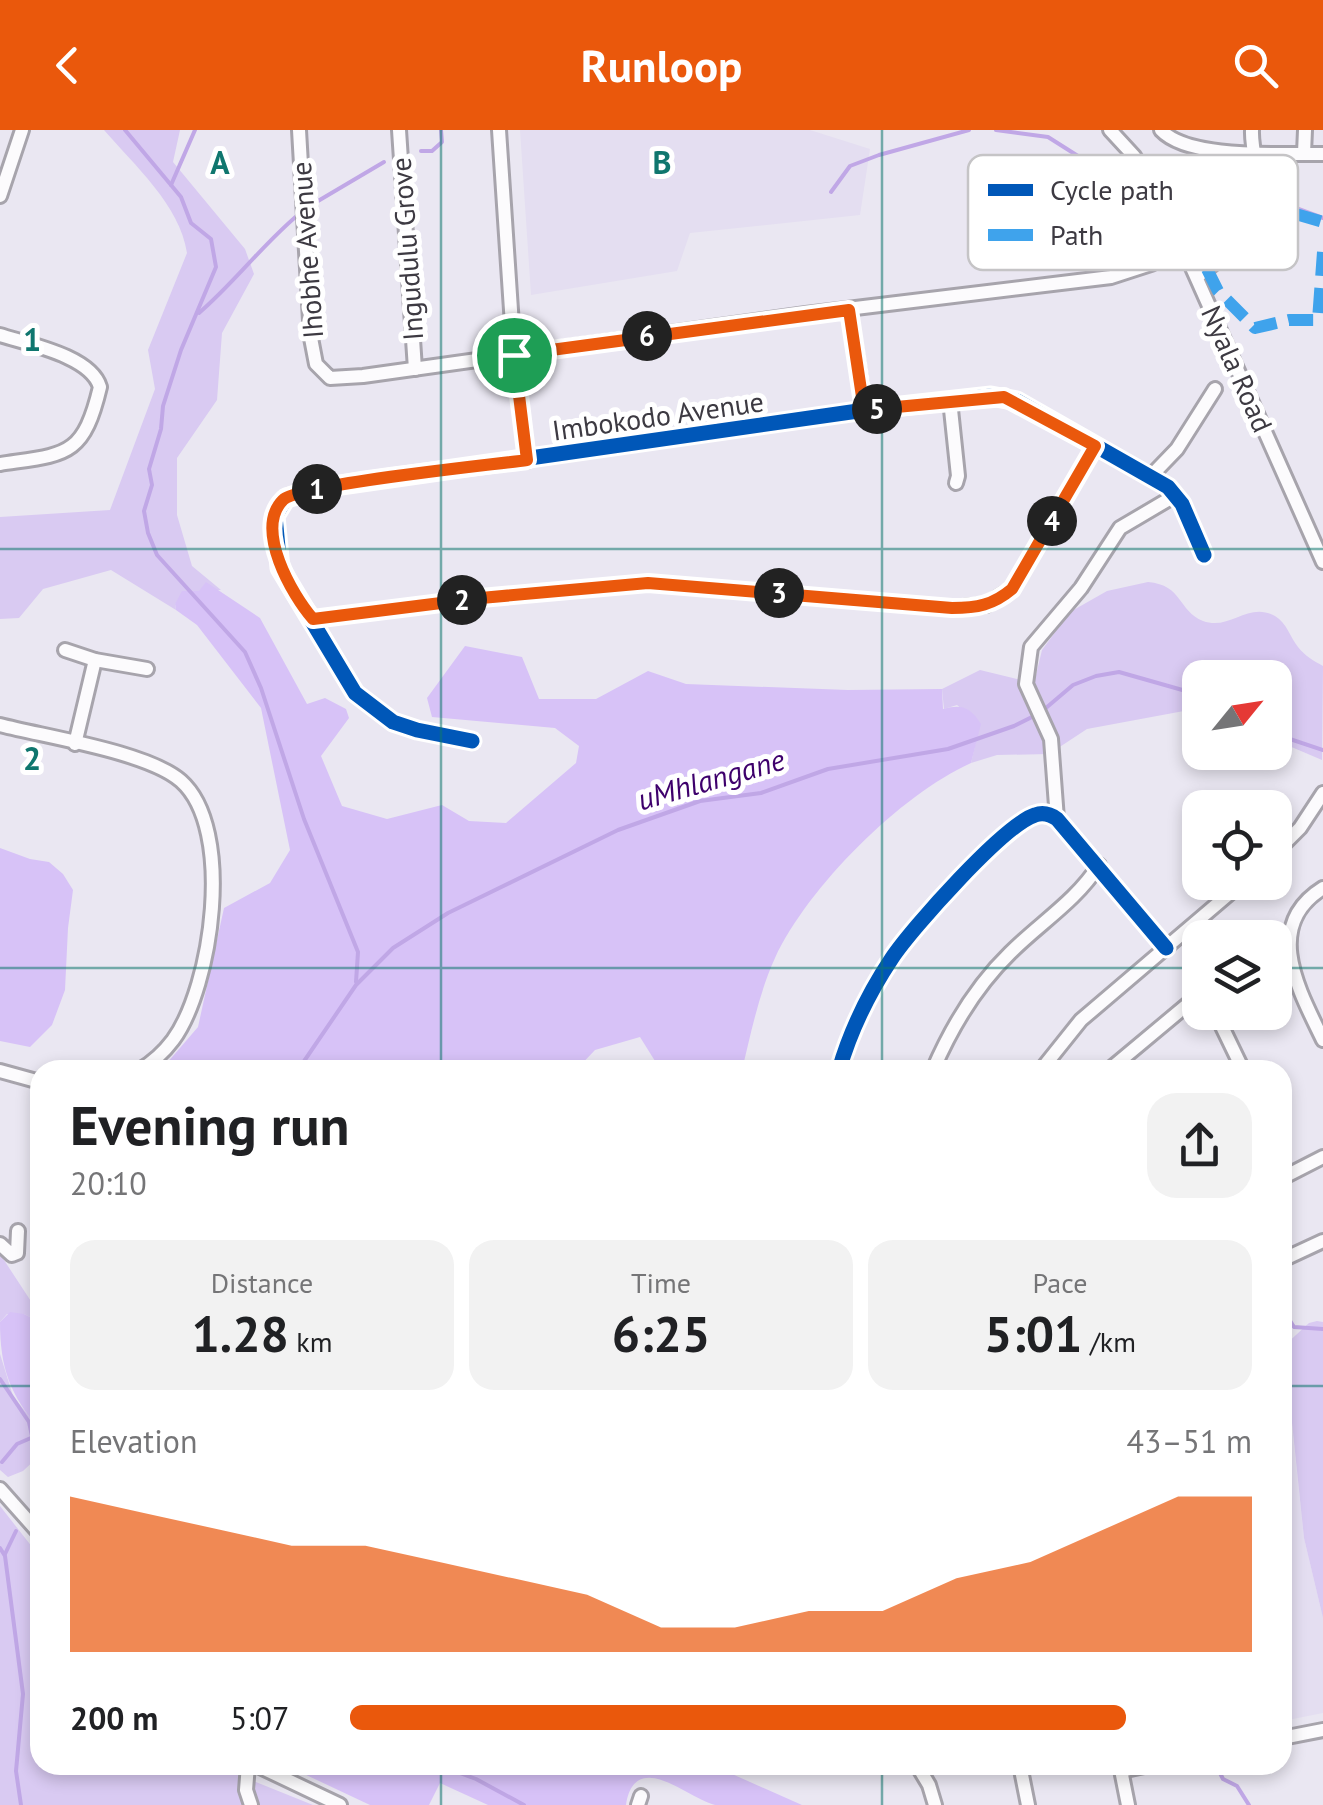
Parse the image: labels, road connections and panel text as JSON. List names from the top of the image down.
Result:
{
  "streets": {
    "street": [
      "Ingudulu Grove",
      "Ihobhe Avenue",
      "Nyala Road",
      "Imbokodo Avenue"
    ]
  },
  "crossings": [
    ["Ingudulu Grove", "Ihobhe Avenue"]
  ],
  "water": ["uMhlangane"],
  "legend": ["Cycle path", "Path"],
  "north": "top right",
  "page": {
    "header": "Runloop",
    "pins": [
      "6",
      "5",
      "1",
      "4",
      "3",
      "2"
    ],
    "heading": ["Evening run", "20:10"],
    "stats": [
      ["Distance", "1.28 km"],
      ["Time", "6:25"],
      ["Pace", "5:01 /km"]
    ],
    "chart": ["Elevation", "43–51 m"],
    "list": [
      {
        "name": "200 m",
        "note": "5:07"
      }
    ]
  },
  "grid": {
    "columns": ["A", "B"],
    "rows": ["1", "2"]
  }
}
